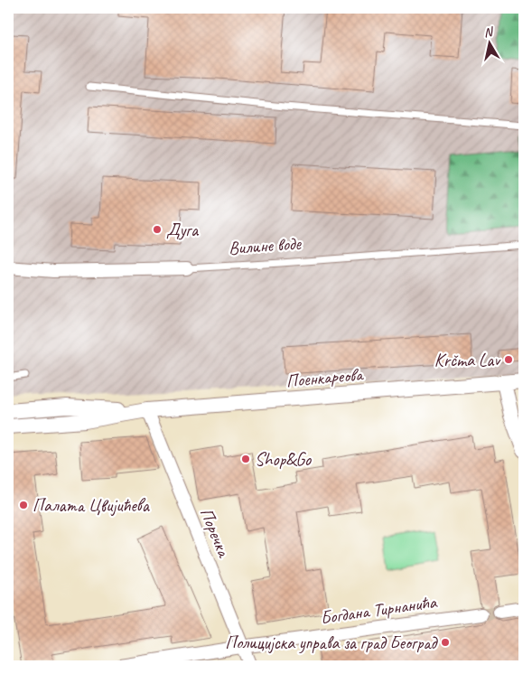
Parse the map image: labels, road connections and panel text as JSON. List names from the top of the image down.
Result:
{
  "streets": {
    "street": [
      "Вилине воде",
      "Поенкареова",
      "Поречка",
      "Богдана Тирнанића"
    ]
  },
  "crossings": [
    ["Поенкареова", "Поречка"],
    ["Поречка", "Богдана Тирнанића"]
  ],
  "places": [
    "Дуга",
    "Krčma Lav",
    "Shop&Go",
    "Палата Цвијићева",
    "Полицијска управа за град Београд"
  ],
  "north": "top"
}
